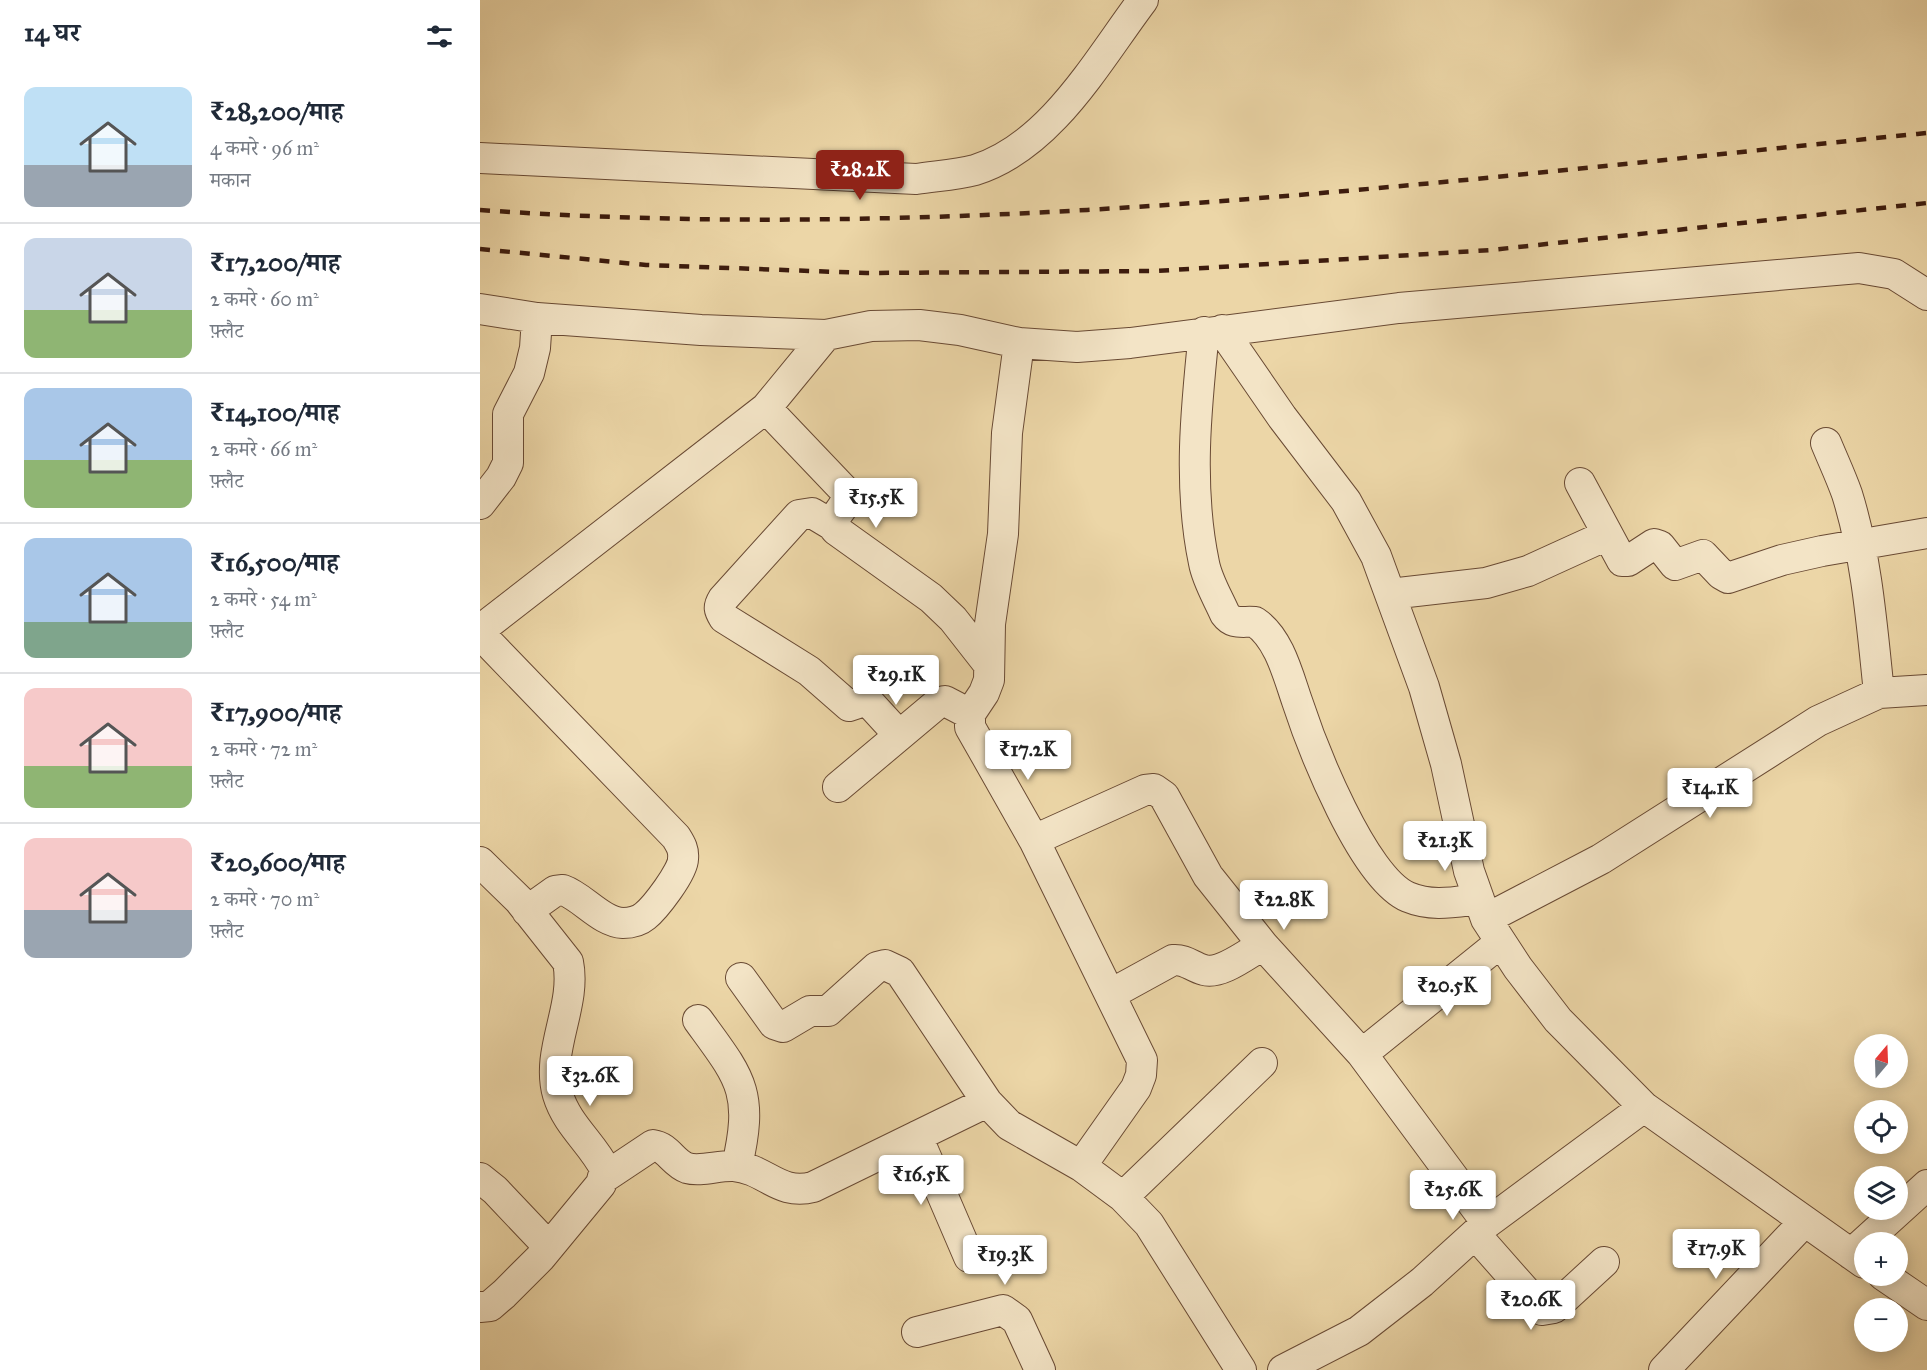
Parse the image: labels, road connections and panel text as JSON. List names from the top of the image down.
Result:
{
  "north": "top",
  "page": {
    "heading": "14 घर",
    "list": [
      {
        "name": "₹28,200/माह",
        "note": "4 कमरे · 96 m² · मकान"
      },
      {
        "name": "₹17,200/माह",
        "note": "2 कमरे · 60 m² · फ़्लैट"
      },
      {
        "name": "₹14,100/माह",
        "note": "2 कमरे · 66 m² · फ़्लैट"
      },
      {
        "name": "₹16,500/माह",
        "note": "2 कमरे · 54 m² · फ़्लैट"
      },
      {
        "name": "₹17,900/माह",
        "note": "2 कमरे · 72 m² · फ़्लैट"
      },
      {
        "name": "₹20,600/माह",
        "note": "2 कमरे · 70 m² · फ़्लैट"
      }
    ],
    "price": [
      "₹28.2K",
      "₹15.5K",
      "₹29.1K",
      "₹17.2K",
      "₹14.1K",
      "₹21.3K",
      "₹22.8K",
      "₹20.5K",
      "₹32.6K",
      "₹16.5K",
      "₹25.6K",
      "₹17.9K",
      "₹19.3K",
      "₹20.6K"
    ],
    "map_buttons": ["+", "−"]
  }
}
